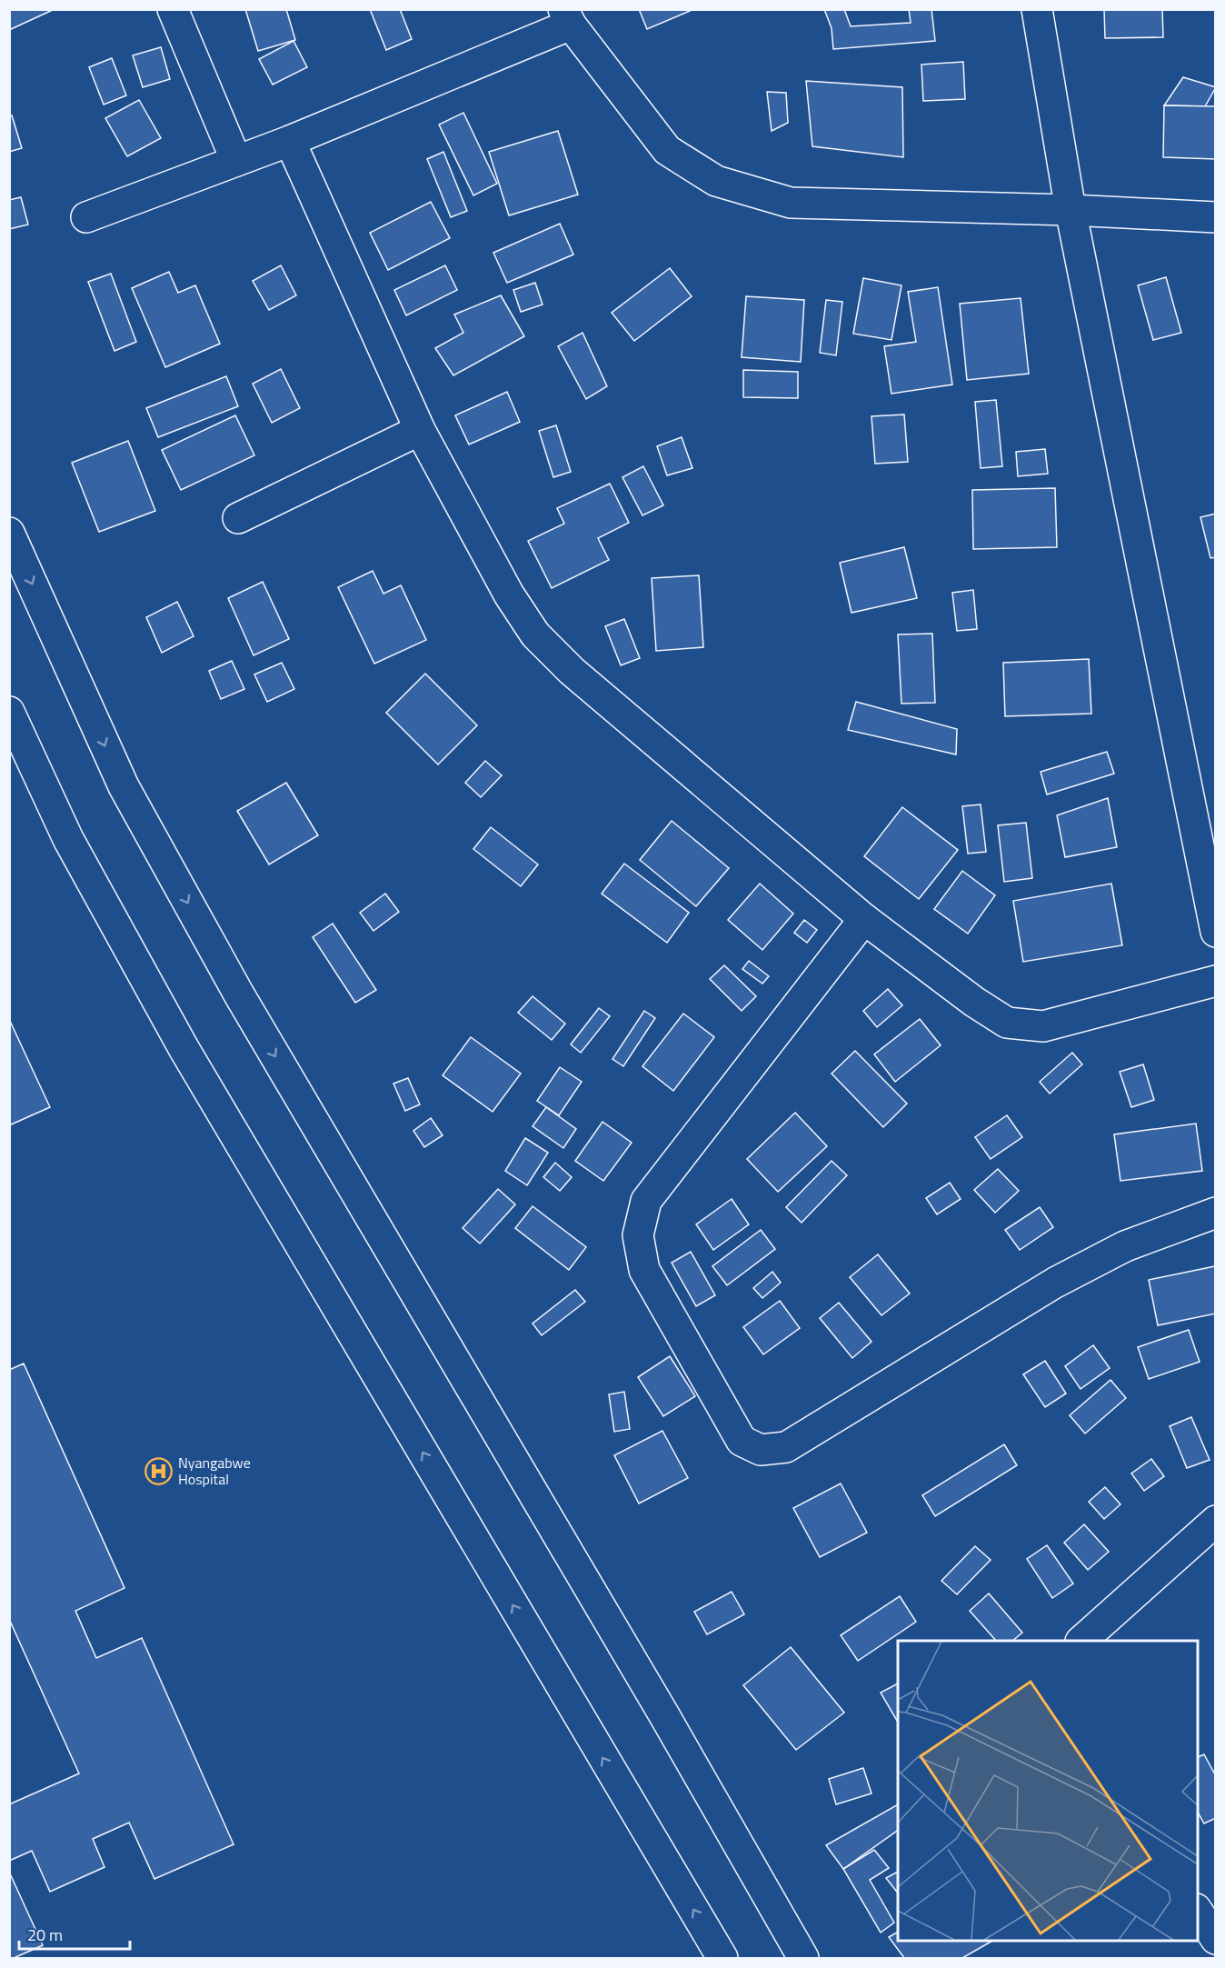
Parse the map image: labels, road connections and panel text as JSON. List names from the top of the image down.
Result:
{
  "places": {
    "hospital": ["Nyangabwe Hospital"]
  },
  "scale_bar": "20 m"
}
